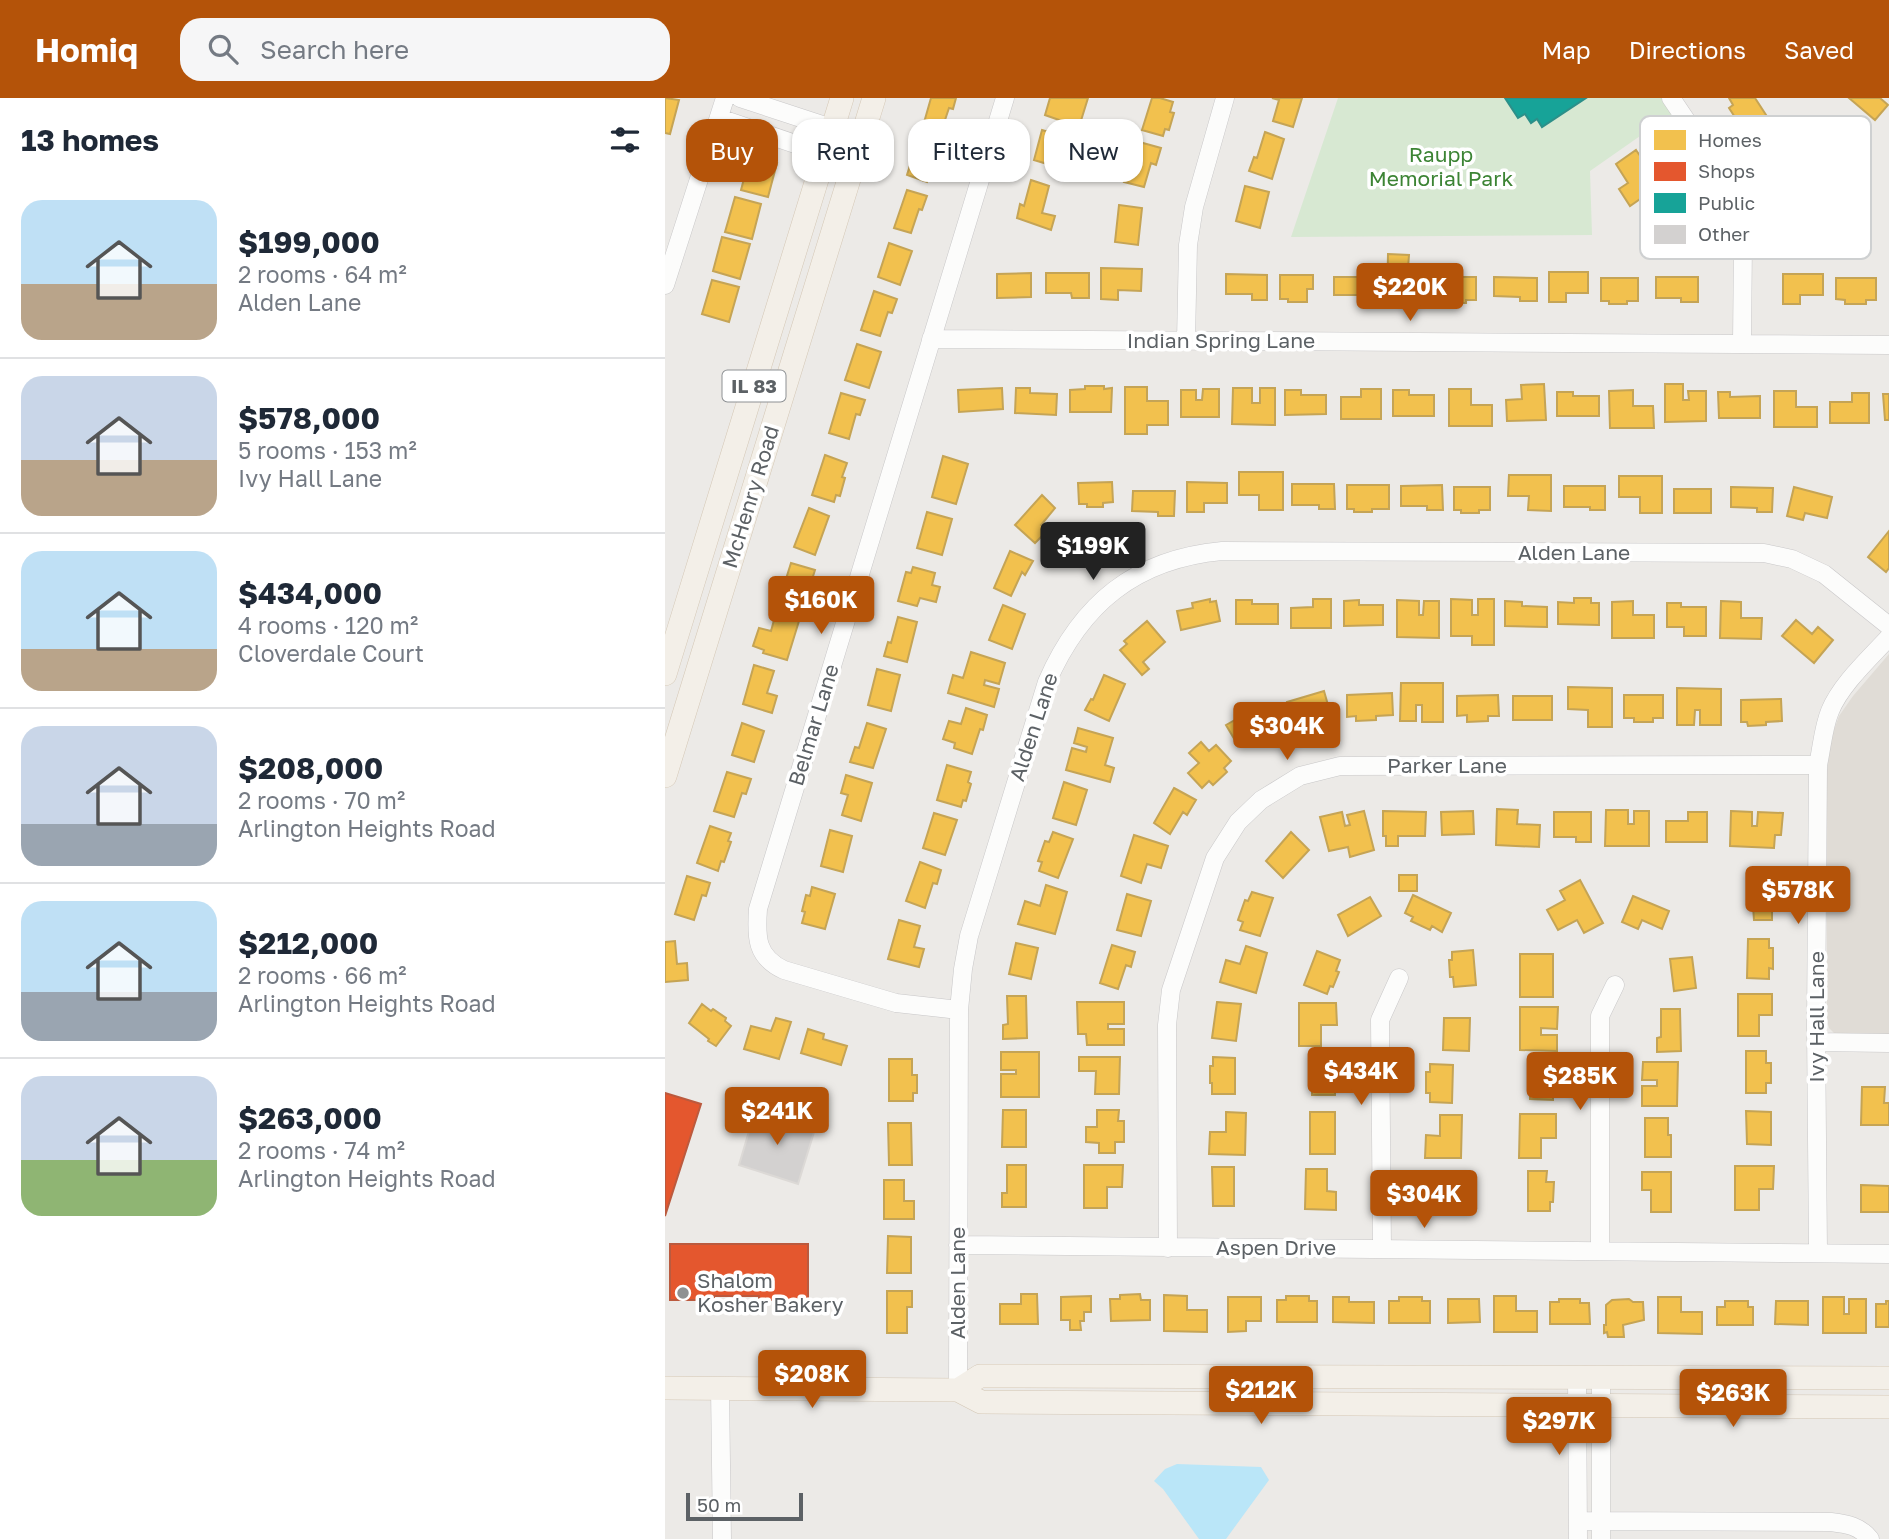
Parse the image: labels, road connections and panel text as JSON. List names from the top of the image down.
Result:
{
  "streets": {
    "main road": ["IL 83", "McHenry Road"],
    "street": [
      "Indian Spring Lane",
      "Alden Lane",
      "Belmar Lane",
      "Parker Lane",
      "Ivy Hall Lane",
      "Aspen Drive"
    ]
  },
  "crossings": [
    ["Indian Spring Lane", "Belmar Lane"],
    ["Alden Lane", "Belmar Lane"],
    ["Alden Lane", "Aspen Drive"],
    ["Parker Lane", "Ivy Hall Lane"],
    ["Parker Lane", "Aspen Drive"],
    ["Ivy Hall Lane", "Aspen Drive"]
  ],
  "parks": ["Raupp Memorial Park"],
  "places": ["Shalom Kosher Bakery"],
  "legend": [
    "Homes",
    "Shops",
    "Public",
    "Other"
  ],
  "scale_bar": "50 m",
  "page": {
    "header": "Homiq",
    "search": "Search here",
    "nav": ["Map", "Directions", "Saved"],
    "heading": "13 homes",
    "chip": [
      "Buy",
      "Rent",
      "Filters",
      "New"
    ],
    "list": [
      {
        "name": "$199,000",
        "note": "2 rooms · 64 m² · Alden Lane"
      },
      {
        "name": "$578,000",
        "note": "5 rooms · 153 m² · Ivy Hall Lane"
      },
      {
        "name": "$434,000",
        "note": "4 rooms · 120 m² · Cloverdale Court"
      },
      {
        "name": "$208,000",
        "note": "2 rooms · 70 m² · Arlington Heights Road"
      },
      {
        "name": "$212,000",
        "note": "2 rooms · 66 m² · Arlington Heights Road"
      },
      {
        "name": "$263,000",
        "note": "2 rooms · 74 m² · Arlington Heights Road"
      }
    ],
    "price": [
      "$220K",
      "$199K",
      "$160K",
      "$304K",
      "$578K",
      "$434K",
      "$285K",
      "$241K",
      "$304K",
      "$208K",
      "$212K",
      "$263K",
      "$297K"
    ],
    "scale": "50 m"
  }
}
